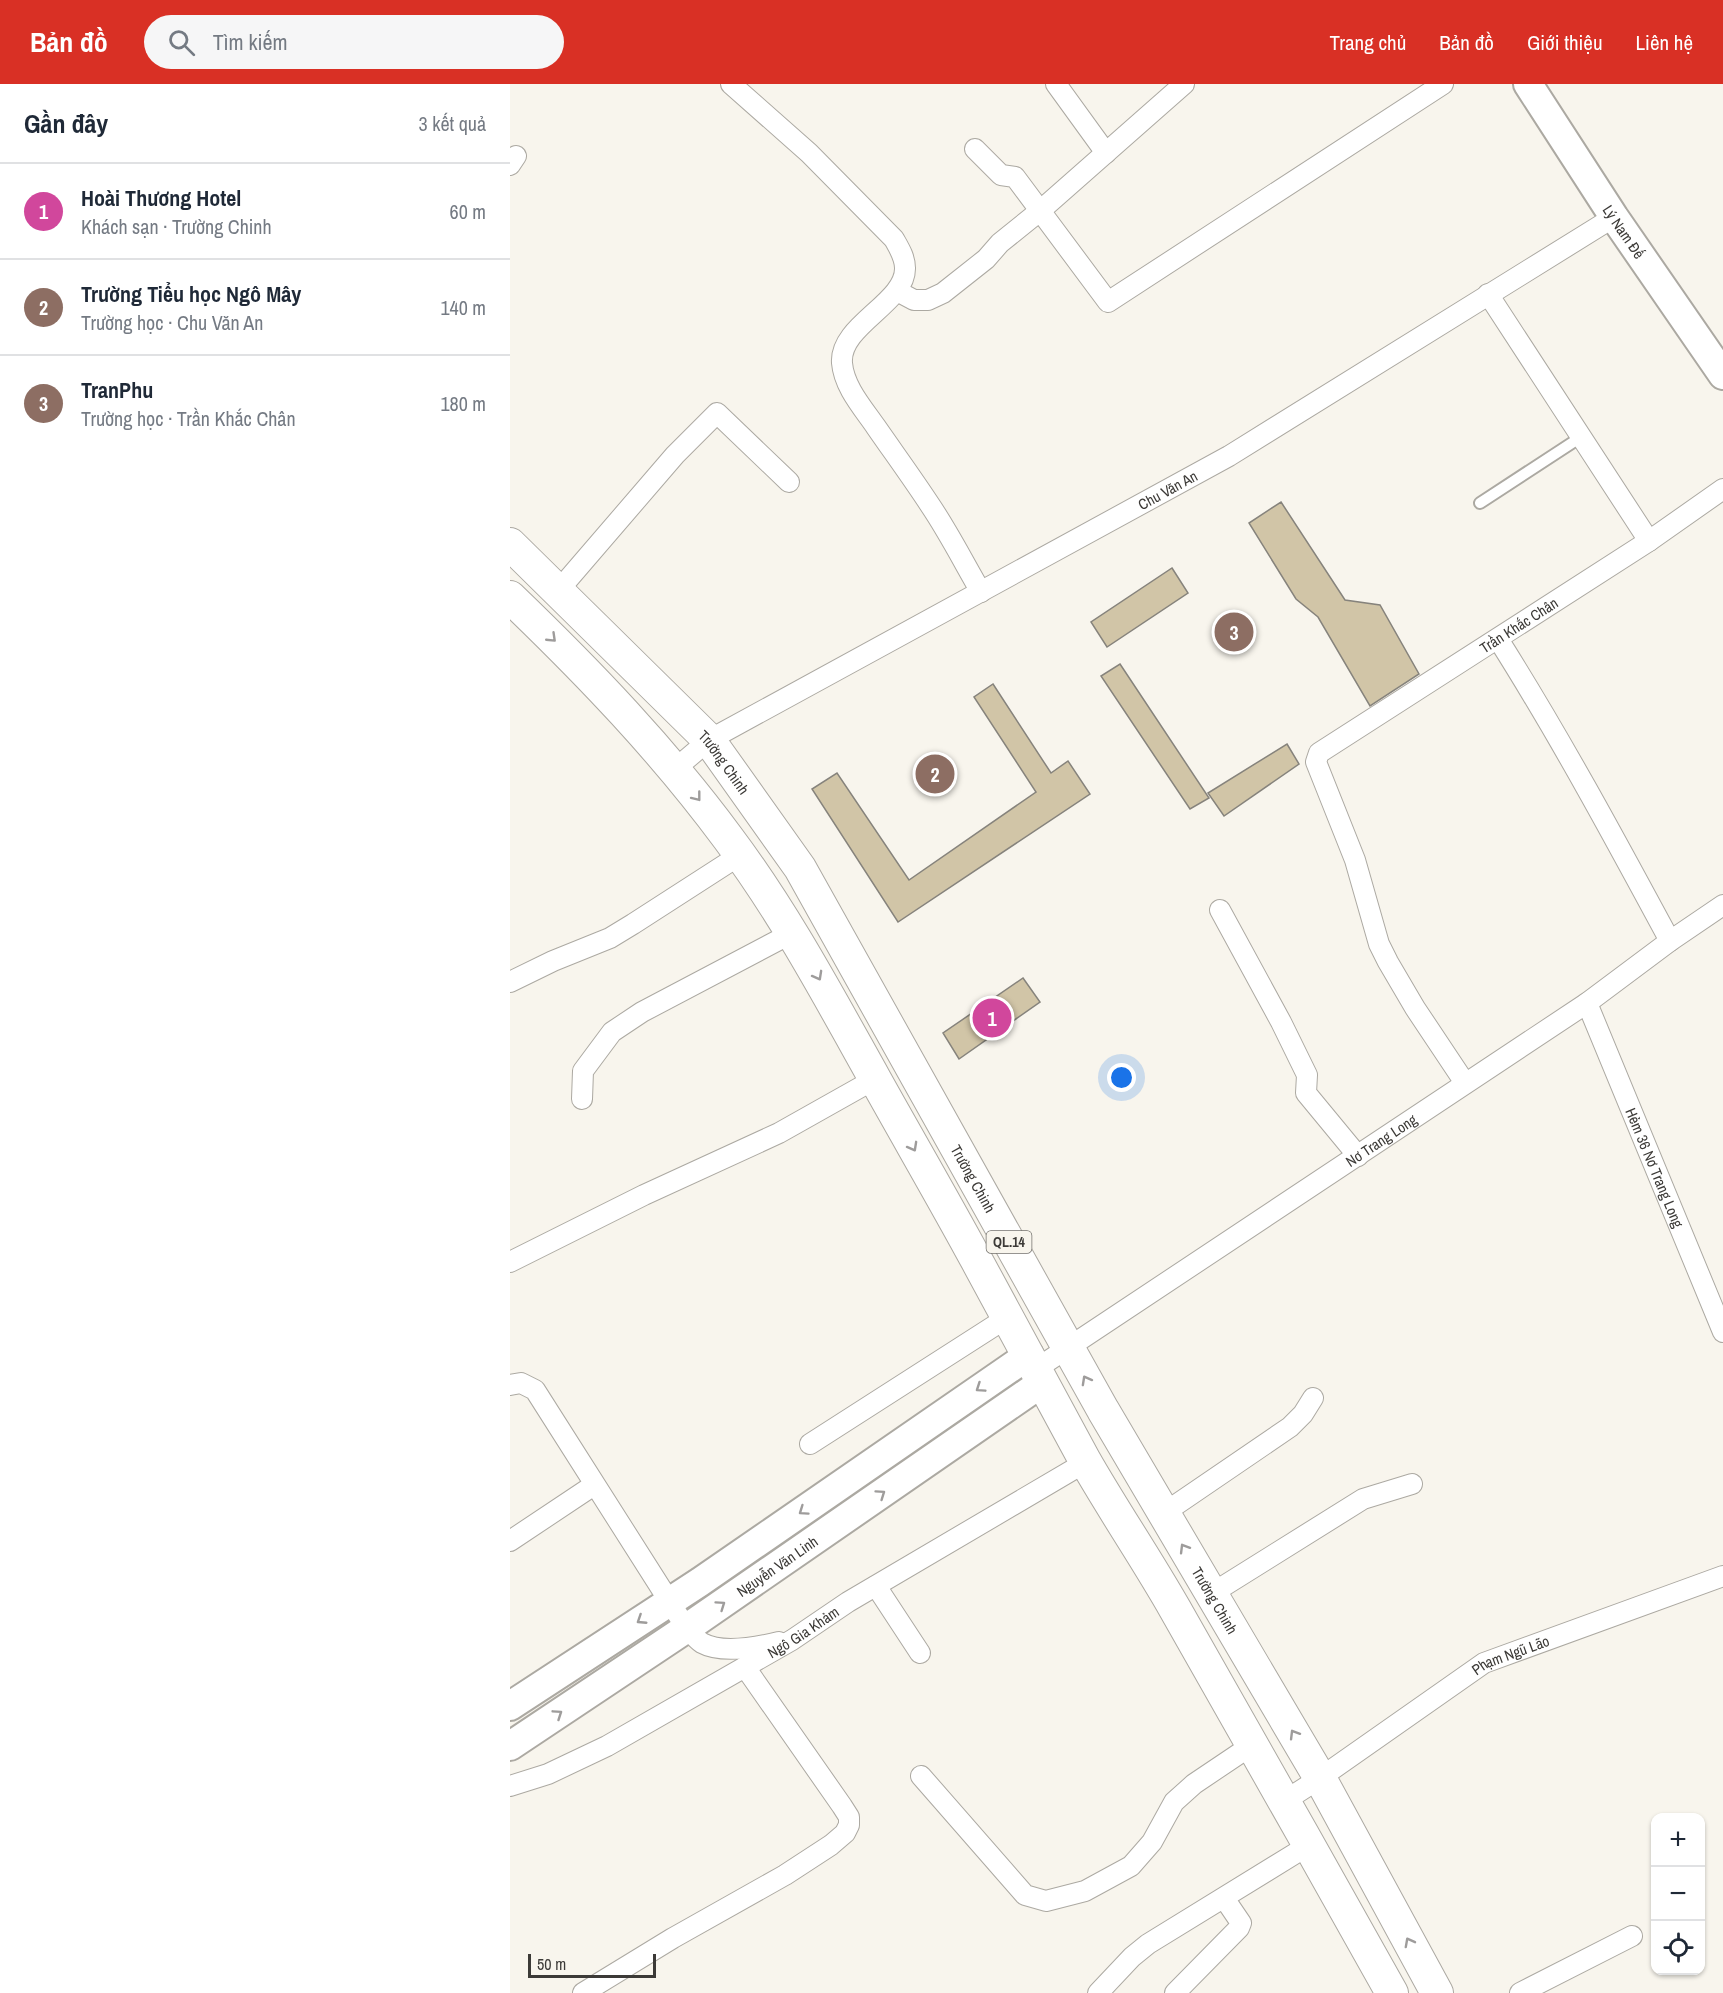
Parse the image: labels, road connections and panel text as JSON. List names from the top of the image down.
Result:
{
  "streets": {
    "main road": ["Trường Chinh", "QL.14"],
    "street": [
      "Lý Nam Đế",
      "Chu Văn An",
      "Trần Khắc Chân",
      "Nơ Trang Long",
      "Hẻm 36 Nơ Trang Long",
      "Nguyễn Văn Linh",
      "Ngô Gia Khảm",
      "Phạm Ngũ Lão"
    ]
  },
  "crossings": [
    ["Lý Nam Đế", "Chu Văn An"],
    ["Chu Văn An", "Trường Chinh"],
    ["Chu Văn An", "QL.14"],
    ["Trần Khắc Chân", "Nơ Trang Long"],
    ["Trường Chinh", "Nơ Trang Long"],
    ["Trường Chinh", "Phạm Ngũ Lão"],
    ["Nơ Trang Long", "Hẻm 36 Nơ Trang Long"],
    ["Nơ Trang Long", "QL.14"],
    ["Nơ Trang Long", "Nguyễn Văn Linh"],
    ["QL.14", "Nguyễn Văn Linh"],
    ["QL.14", "Ngô Gia Khảm"],
    ["QL.14", "Phạm Ngũ Lão"]
  ],
  "scale_bar": "50 m",
  "page": {
    "header": "Bản đồ",
    "search": "Tìm kiếm",
    "nav": [
      "Trang chủ",
      "Bản đồ",
      "Giới thiệu",
      "Liên hệ"
    ],
    "heading": ["Gần đây", "3 kết quả"],
    "list": [
      {
        "mark": "1",
        "name": "Hoài Thương Hotel",
        "note": "Khách sạn · Trường Chinh",
        "value": "60 m"
      },
      {
        "mark": "2",
        "name": "Trường Tiểu học Ngô Mây",
        "note": "Trường học · Chu Văn An",
        "value": "140 m"
      },
      {
        "mark": "3",
        "name": "TranPhu",
        "note": "Trường học · Trần Khắc Chân",
        "value": "180 m"
      }
    ],
    "pins": ["3", "2", "1"],
    "map_buttons": ["+", "−"],
    "scale": "50 m"
  }
}
